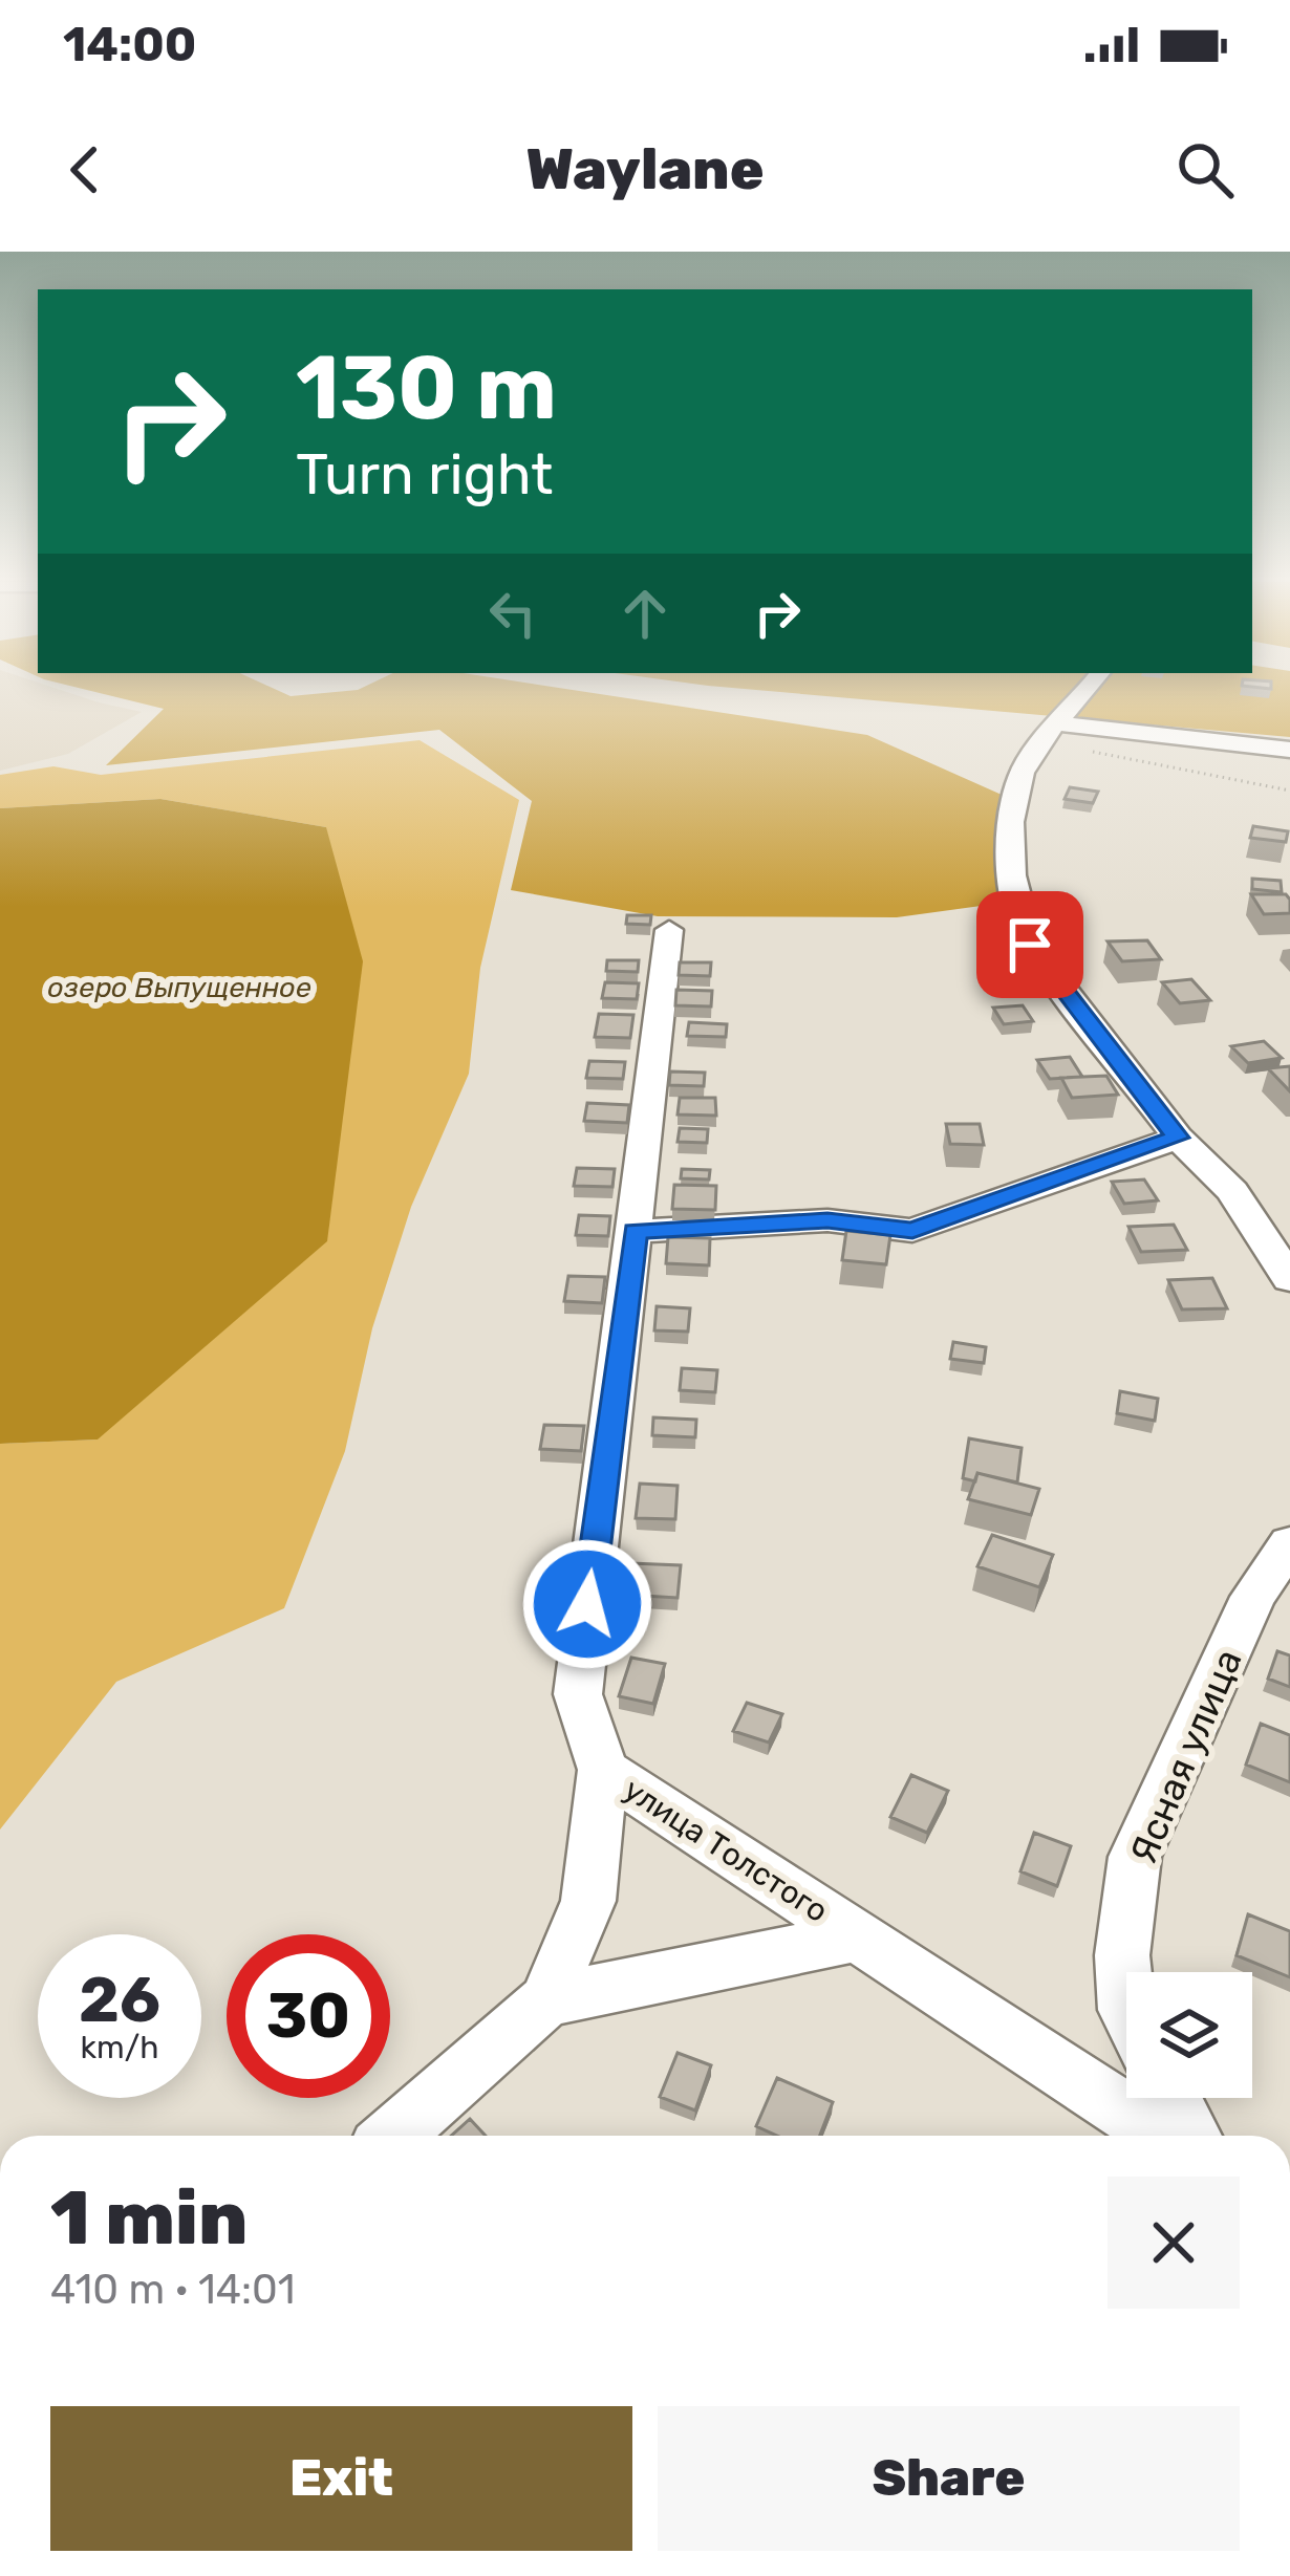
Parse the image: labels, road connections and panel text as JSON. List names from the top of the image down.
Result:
{
  "streets": {
    "street": ["Ясная улица", "улица Толстого"]
  },
  "water": ["озеро Выпущенное"],
  "page": {
    "status": "14:00",
    "header": "Waylane",
    "turn": ["130 m", "Turn right"],
    "speed": "26 km/h",
    "limit": "30",
    "heading": ["1 min", "410 m · 14:01"],
    "buttons": ["Exit", "Share"]
  }
}
